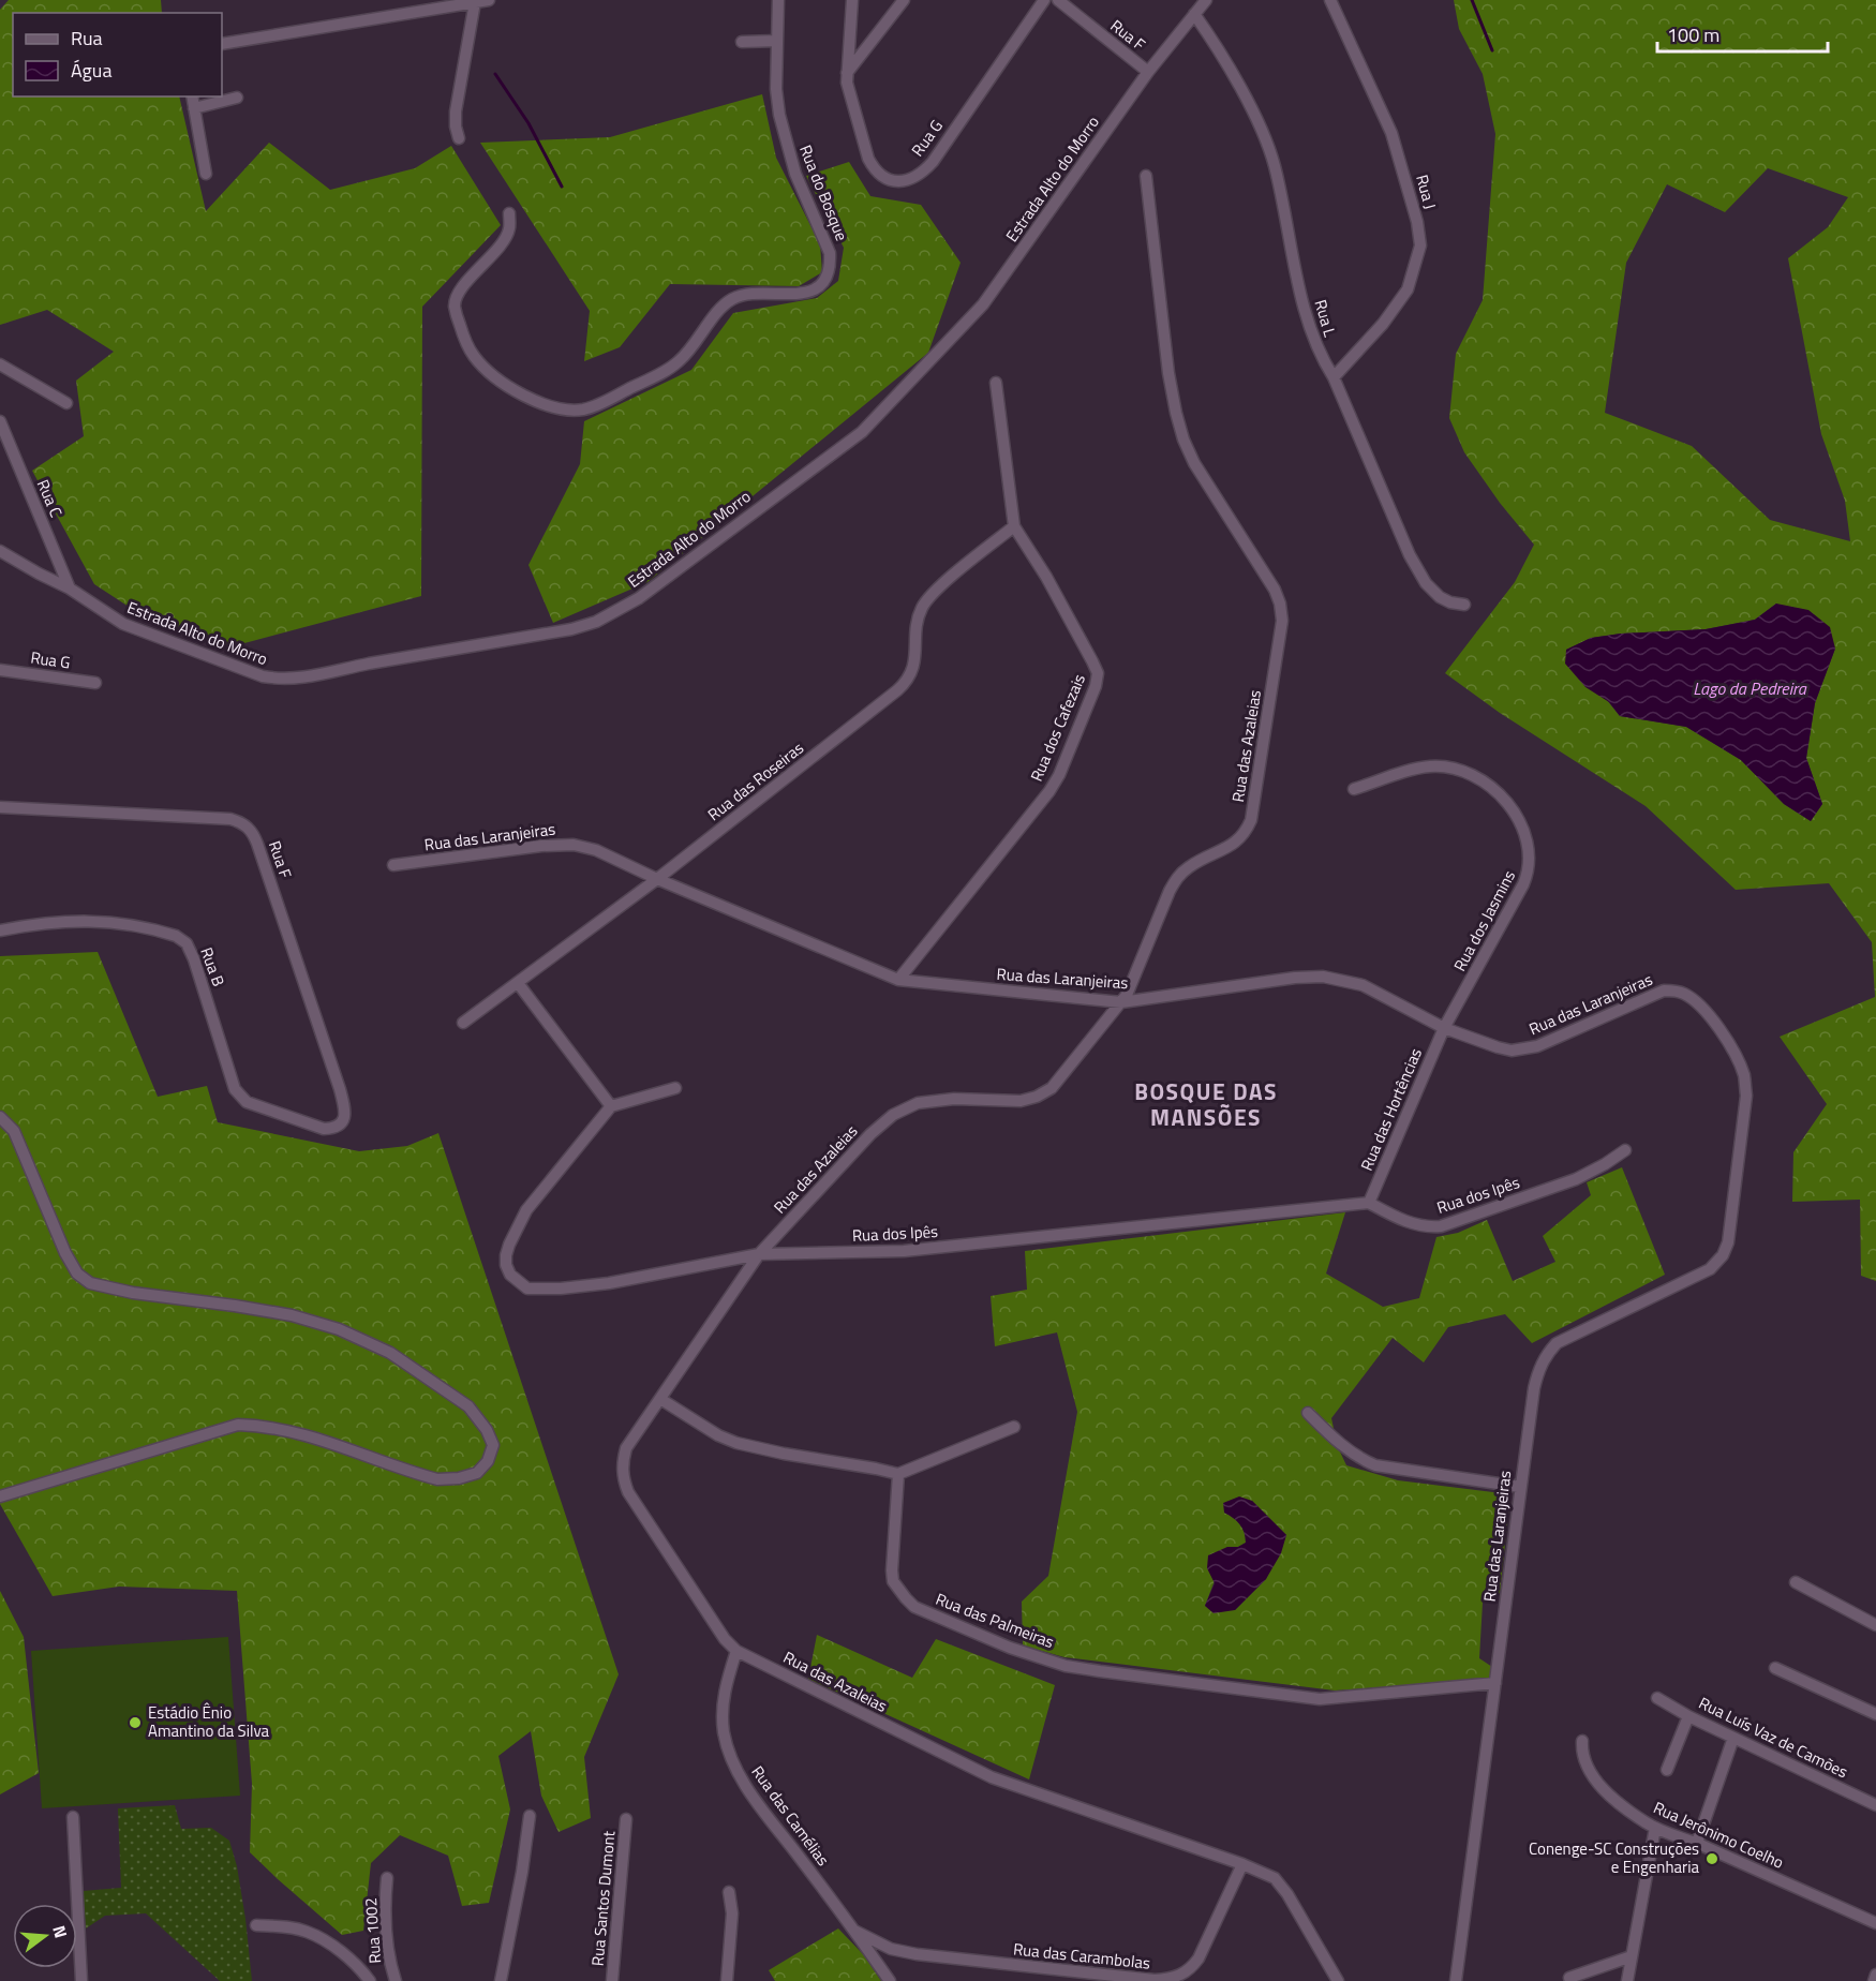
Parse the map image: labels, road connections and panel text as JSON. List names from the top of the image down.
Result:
{
  "streets": {
    "street": [
      "Rua F",
      "Rua G",
      "Estrada Alto do Morro",
      "Rua J",
      "Rua do Bosque",
      "Rua L",
      "Rua C",
      "Rua dos Cafezais",
      "Rua das Azaleias",
      "Rua das Roseiras",
      "Rua das Laranjeiras",
      "Rua dos Jasmins",
      "Rua B",
      "Rua das Hortências",
      "Rua dos Ipês",
      "Rua das Palmeiras",
      "Rua Luís Vaz de Camões",
      "Rua das Camélias",
      "Rua Jerônimo Coelho",
      "Rua Santos Dumont",
      "Rua 1002",
      "Rua das Carambolas"
    ]
  },
  "crossings": [
    ["Rua F", "Estrada Alto do Morro"],
    ["Rua F", "Rua B"],
    ["Estrada Alto do Morro", "Rua L"],
    ["Estrada Alto do Morro", "Rua C"],
    ["Rua J", "Rua L"],
    ["Rua dos Cafezais", "Rua das Roseiras"],
    ["Rua dos Cafezais", "Rua das Laranjeiras"],
    ["Rua das Azaleias", "Rua das Laranjeiras"],
    ["Rua das Azaleias", "Rua dos Ipês"],
    ["Rua das Azaleias", "Rua das Camélias"],
    ["Rua das Azaleias", "Rua das Carambolas"],
    ["Rua das Roseiras", "Rua das Laranjeiras"],
    ["Rua das Laranjeiras", "Rua dos Jasmins"],
    ["Rua das Laranjeiras", "Rua das Hortências"],
    ["Rua das Laranjeiras", "Rua das Palmeiras"],
    ["Rua dos Jasmins", "Rua das Hortências"],
    ["Rua das Hortências", "Rua dos Ipês"],
    ["Rua das Camélias", "Rua das Carambolas"]
  ],
  "districts": ["BOSQUE DAS MANSÕES"],
  "water": ["Lago da Pedreira"],
  "places": ["Estádio Ênio Amantino da Silva", "Conenge-SC Construções e Engenharia"],
  "legend": ["Rua", "Água"],
  "scale_bar": "100 m",
  "north": "right"
}
